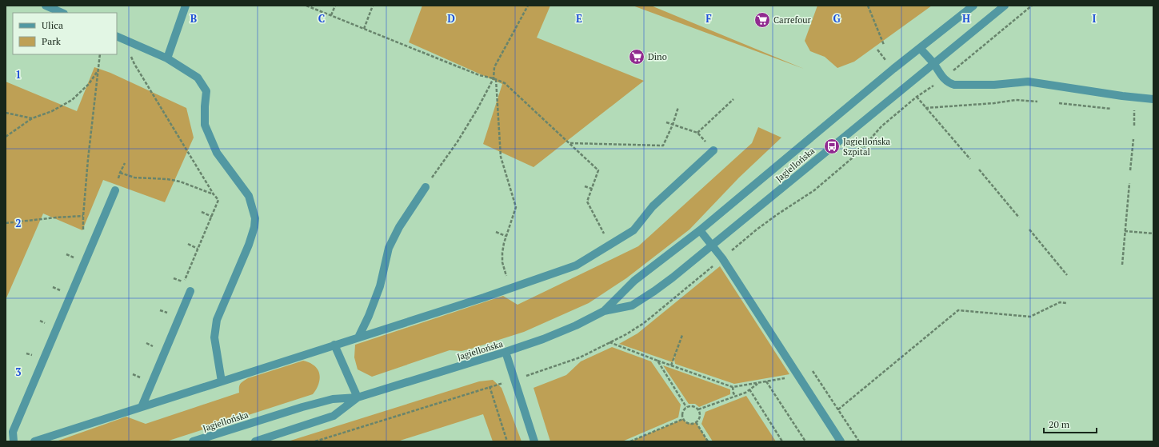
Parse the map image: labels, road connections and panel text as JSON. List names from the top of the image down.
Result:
{
  "streets": {
    "street": ["Jagiellońska"]
  },
  "places": {
    "supermarket": ["Carrefour", "Dino"],
    "bus stop": ["Jagiellońska Szpital"]
  },
  "legend": ["Ulica", "Park"],
  "scale_bar": "20 m",
  "grid": {
    "columns": [
      "B",
      "C",
      "D",
      "E",
      "F",
      "G",
      "H",
      "I"
    ],
    "rows": ["1", "2", "3"]
  }
}
